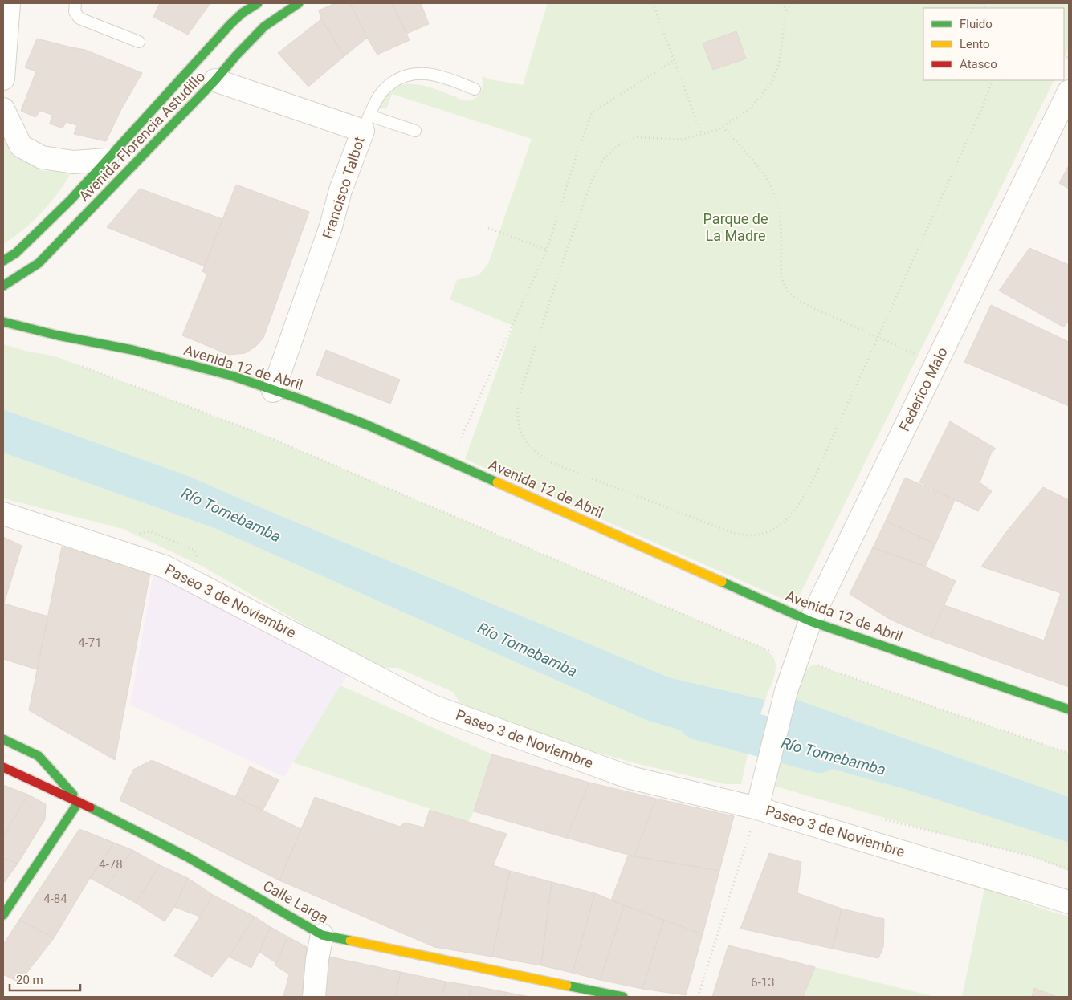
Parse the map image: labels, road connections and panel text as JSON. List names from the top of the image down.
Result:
{
  "streets": {
    "main road": ["Avenida Florencia Astudillo", "Avenida 12 de Abril", "Calle Larga"],
    "street": ["Francisco Talbot", "Federico Malo", "Paseo 3 de Noviembre"]
  },
  "crossings": [
    ["Avenida Florencia Astudillo", "Francisco Talbot"],
    ["Francisco Talbot", "Avenida 12 de Abril"],
    ["Avenida 12 de Abril", "Federico Malo"],
    ["Federico Malo", "Paseo 3 de Noviembre"]
  ],
  "water": ["Río Tomebamba"],
  "parks": ["Parque de La Madre"],
  "house_numbers": [
    "4-71",
    "4-78",
    "4-84",
    "6-13"
  ],
  "legend": ["Fluido", "Lento", "Atasco"],
  "scale_bar": "20 m"
}
